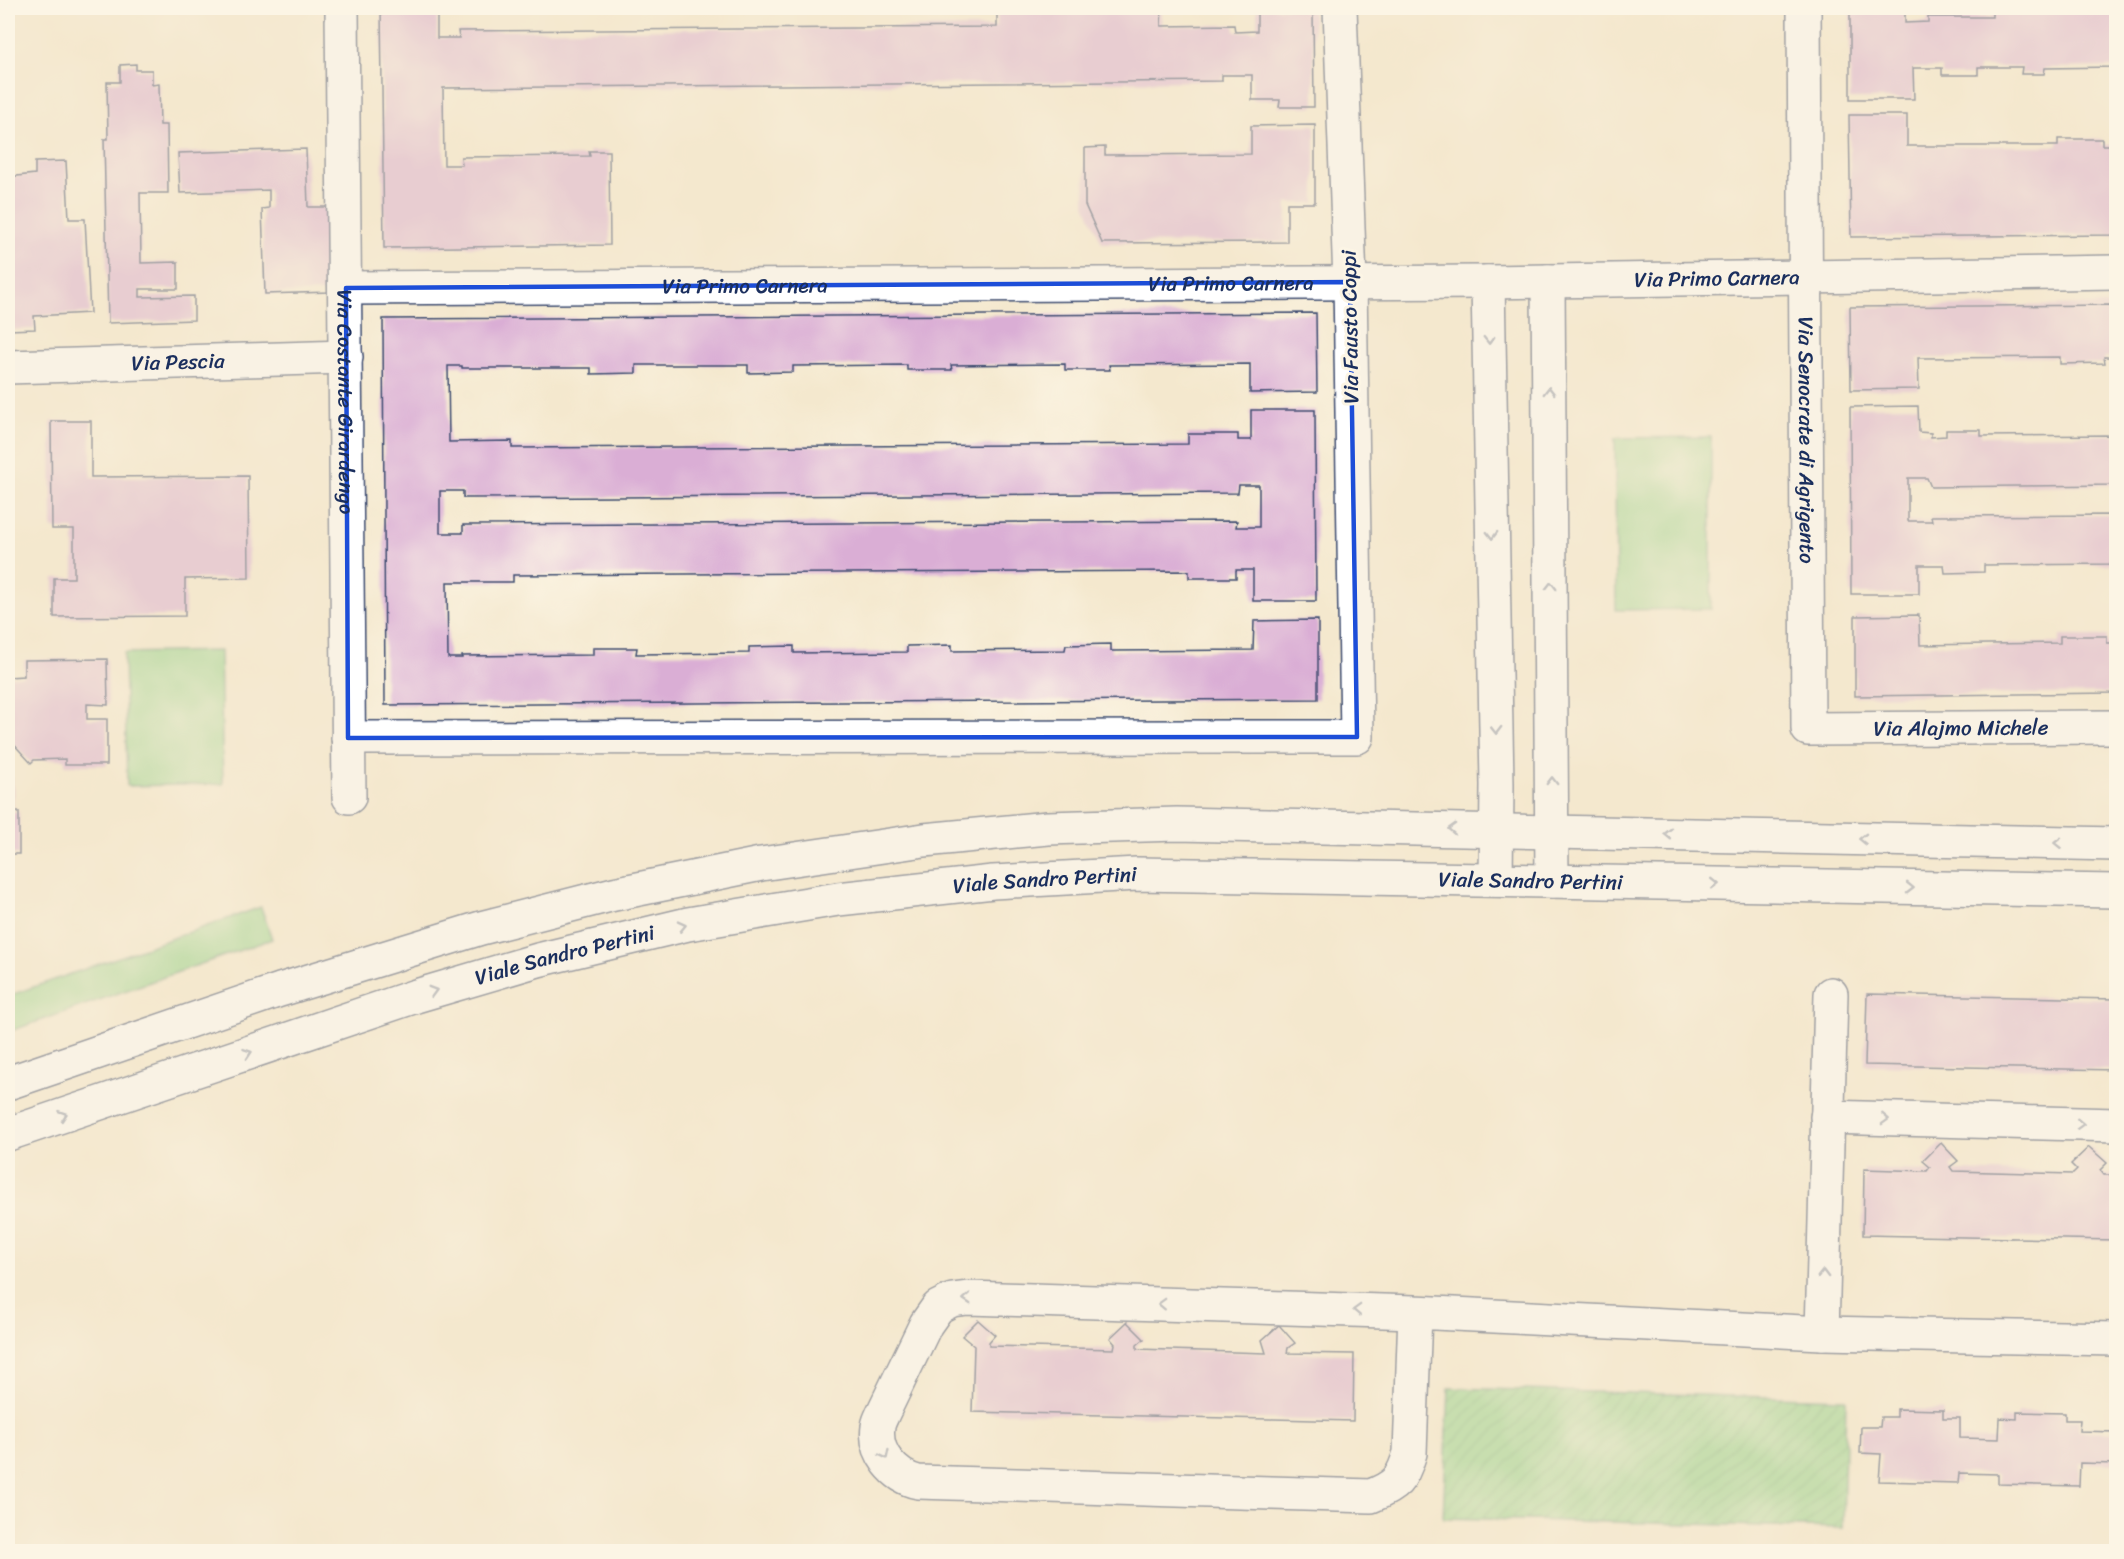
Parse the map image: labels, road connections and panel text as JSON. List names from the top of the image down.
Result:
{
  "streets": {
    "street": [
      "Via Primo Carnera",
      "Via Fausto Coppi",
      "Via Pescia",
      "Via Costante Girardengo",
      "Via Senocrate di Agrigento",
      "Via Alajmo Michele",
      "Viale Sandro Pertini"
    ]
  },
  "crossings": [
    ["Via Primo Carnera", "Via Fausto Coppi"],
    ["Via Primo Carnera", "Via Costante Girardengo"],
    ["Via Primo Carnera", "Via Senocrate di Agrigento"],
    ["Via Fausto Coppi", "Via Costante Girardengo"],
    ["Via Pescia", "Via Costante Girardengo"],
    ["Via Senocrate di Agrigento", "Via Alajmo Michele"]
  ]
}
